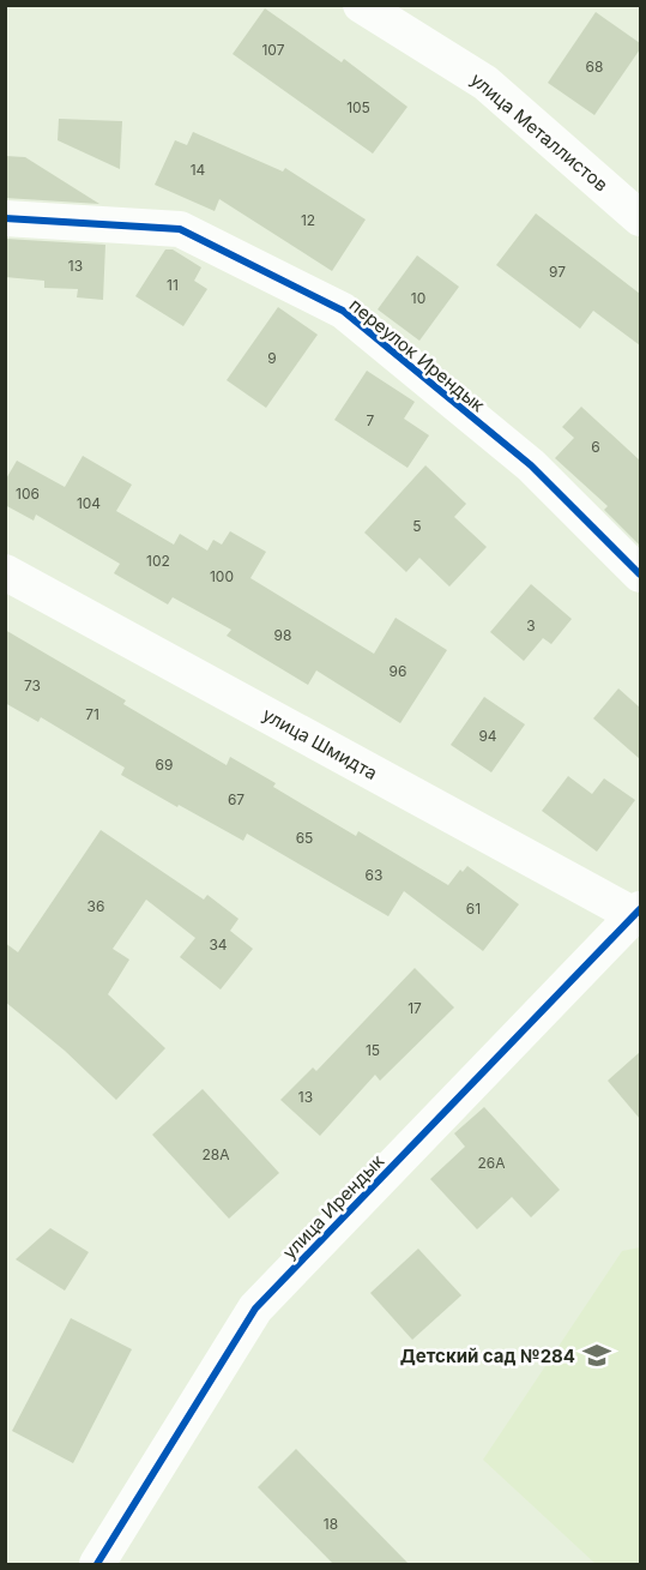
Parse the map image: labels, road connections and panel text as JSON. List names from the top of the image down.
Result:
{
  "streets": {
    "street": [
      "улица Металлистов",
      "переулок Ирендык",
      "улица Шмидта",
      "улица Ирендык"
    ]
  },
  "crossings": [
    ["улица Шмидта", "улица Ирендык"]
  ],
  "places": {
    "school or university": ["Детский сад №284"]
  },
  "house_numbers": [
    "107",
    "68",
    "105",
    "14",
    "12",
    "13",
    "97",
    "11",
    "10",
    "9",
    "7",
    "6",
    "106",
    "104",
    "5",
    "102",
    "100",
    "3",
    "98",
    "96",
    "73",
    "71",
    "94",
    "69",
    "67",
    "65",
    "63",
    "36",
    "61",
    "34",
    "17",
    "15",
    "13",
    "28А",
    "26А",
    "18"
  ]
}
